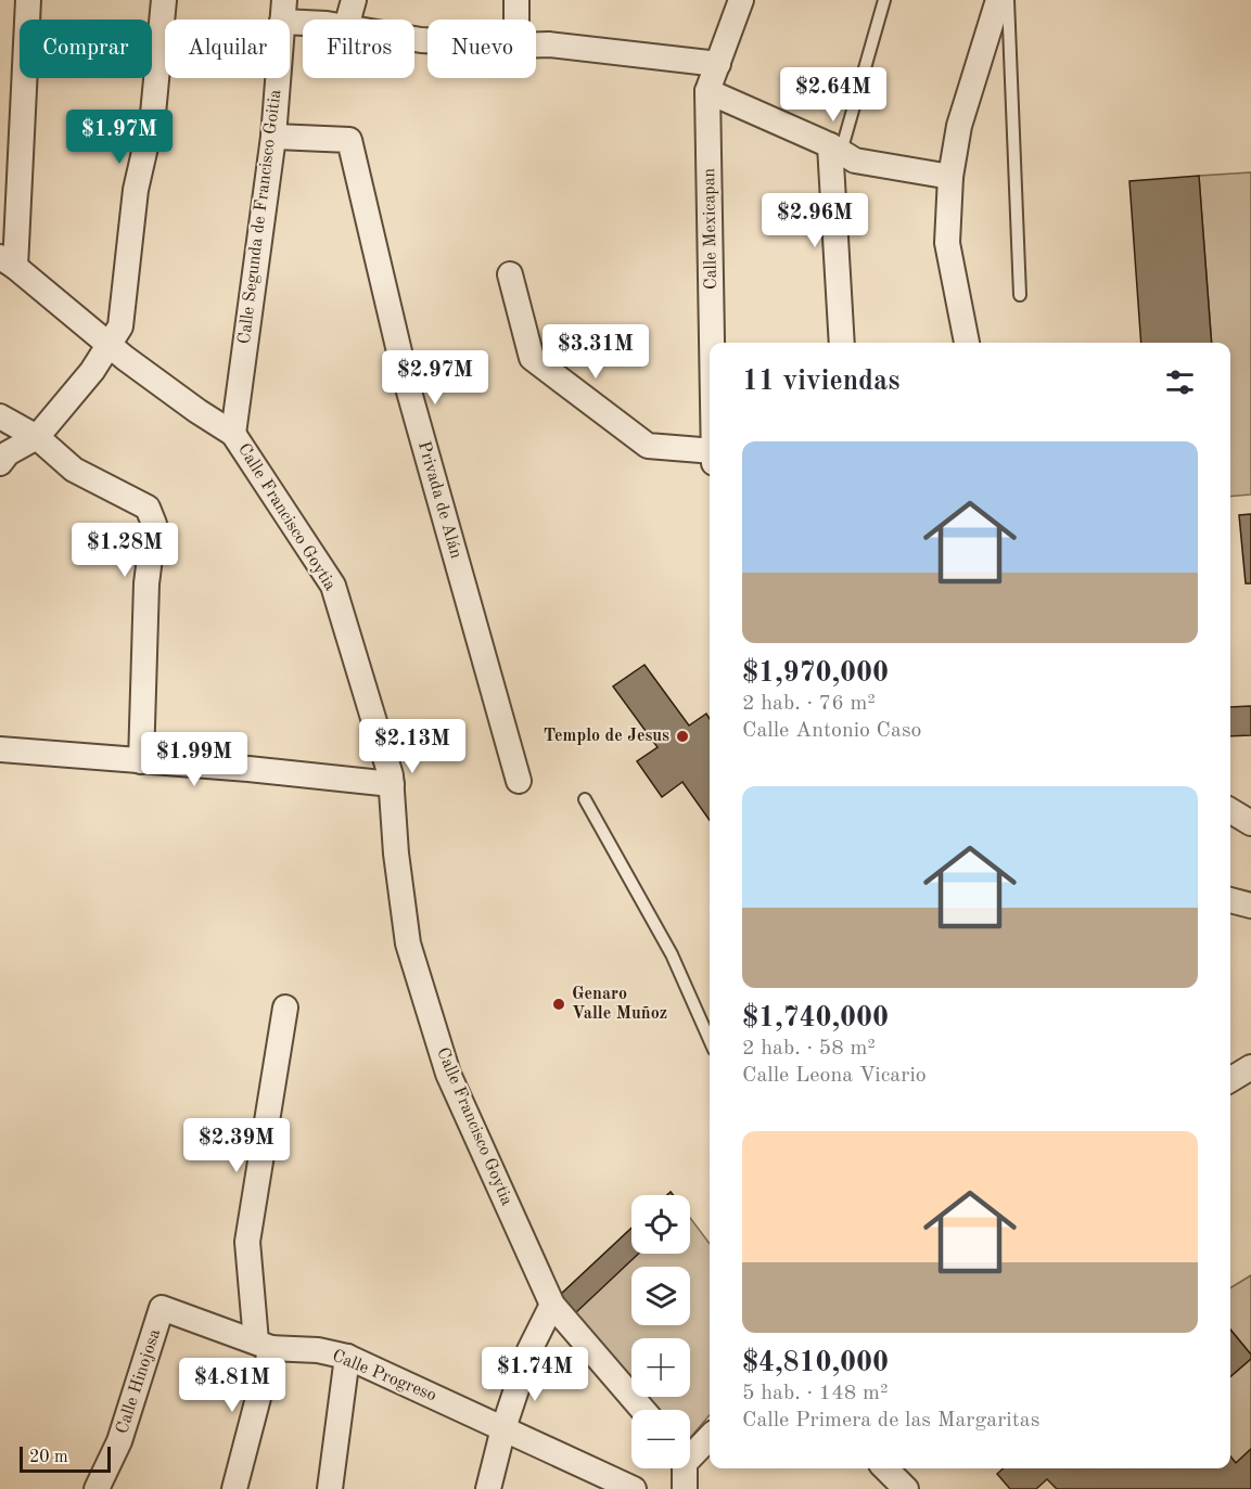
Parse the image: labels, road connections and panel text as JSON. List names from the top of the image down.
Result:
{
  "streets": {
    "street": [
      "Calle Segunda de Francisco Goitia",
      "Calle Mexicapan",
      "Privada de Alán",
      "Calle Francisco Goytia",
      "Calle Progreso",
      "Calle Hinojosa"
    ]
  },
  "crossings": [
    ["Calle Segunda de Francisco Goitia", "Privada de Alán"],
    ["Calle Segunda de Francisco Goitia", "Calle Francisco Goytia"],
    ["Calle Progreso", "Calle Hinojosa"]
  ],
  "places": ["Templo de Jesus", "Genaro Valle Muñoz"],
  "scale_bar": "20 m",
  "page": {
    "chip": [
      "Comprar",
      "Alquilar",
      "Filtros",
      "Nuevo"
    ],
    "price": [
      "$2.64M",
      "$1.97M",
      "$2.96M",
      "$3.31M",
      "$2.97M",
      "$1.28M",
      "$2.13M",
      "$1.99M",
      "$2.39M",
      "$1.74M",
      "$4.81M"
    ],
    "heading": "11 viviendas",
    "list": [
      {
        "name": "$1,970,000",
        "note": "2 hab. · 76 m² · Calle Antonio Caso"
      },
      {
        "name": "$1,740,000",
        "note": "2 hab. · 58 m² · Calle Leona Vicario"
      },
      {
        "name": "$4,810,000",
        "note": "5 hab. · 148 m² · Calle Primera de las Margaritas"
      }
    ],
    "map_buttons": ["+", "−"],
    "scale": "20 m"
  }
}
